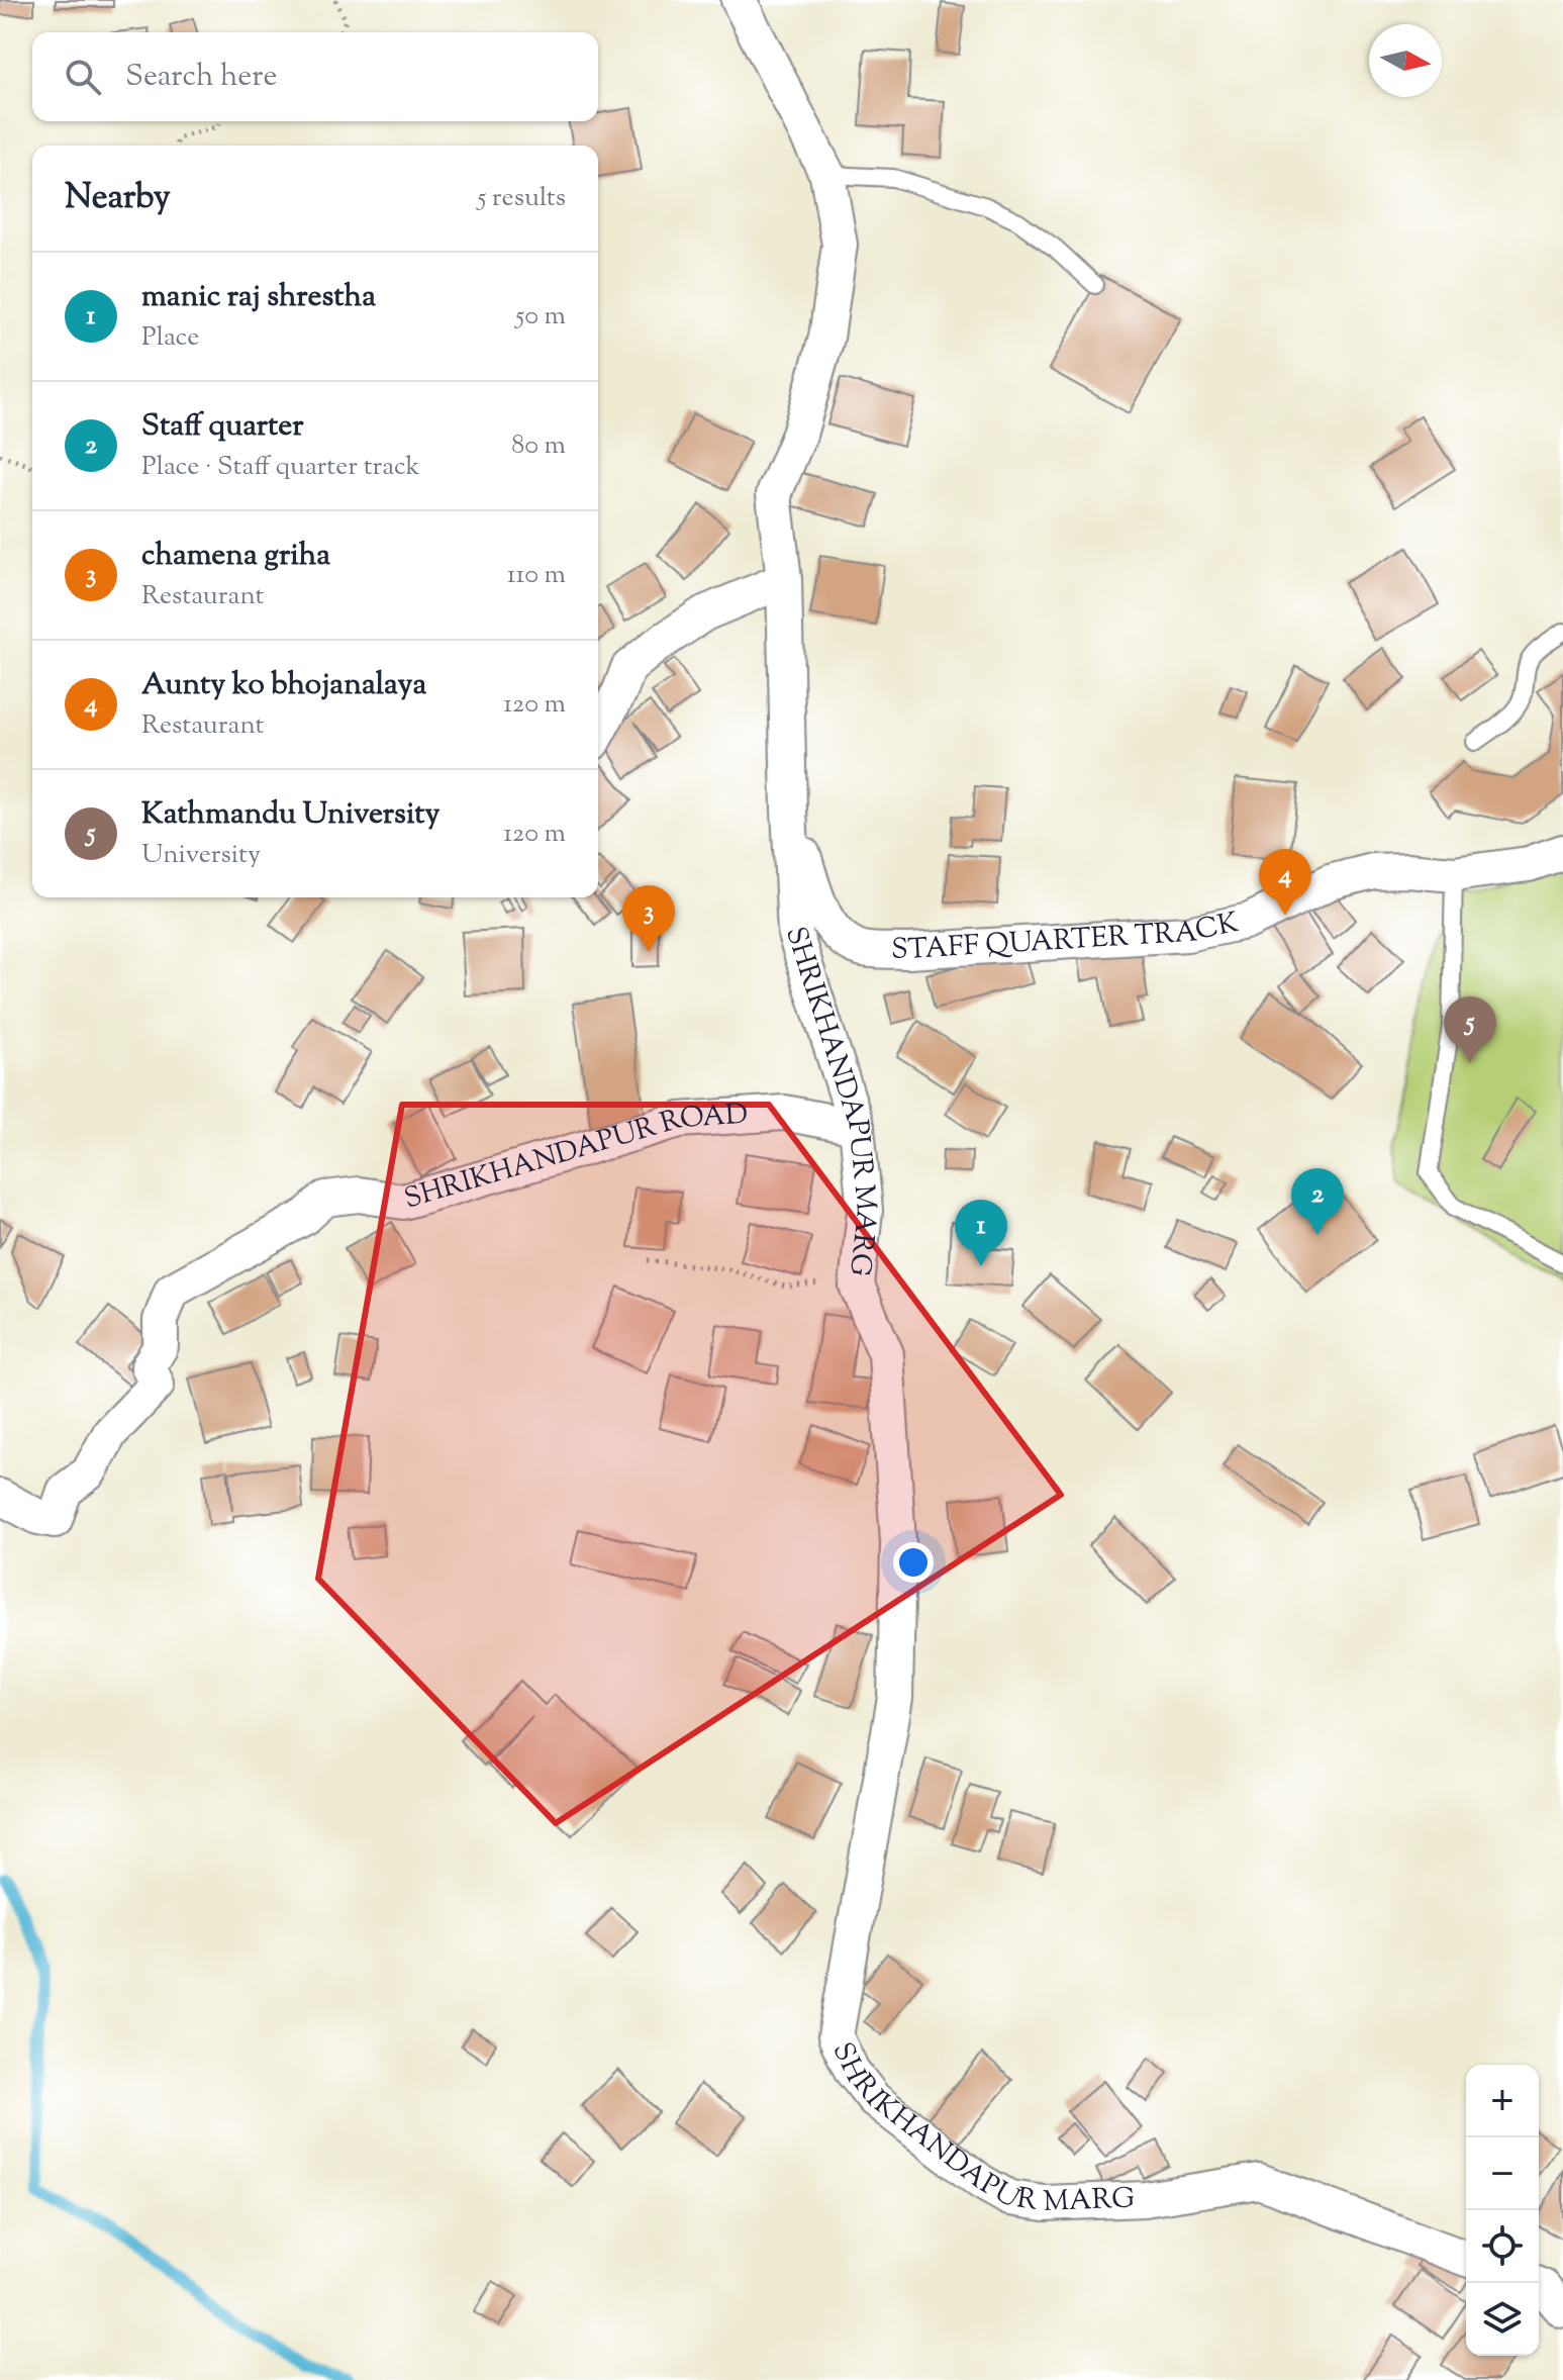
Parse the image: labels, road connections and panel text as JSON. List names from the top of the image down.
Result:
{
  "streets": {
    "street": ["STAFF QUARTER TRACK", "SHRIKHANDAPUR MARG", "SHRIKHANDAPUR ROAD"]
  },
  "crossings": [
    ["STAFF QUARTER TRACK", "SHRIKHANDAPUR MARG"],
    ["SHRIKHANDAPUR MARG", "SHRIKHANDAPUR ROAD"]
  ],
  "north": "right",
  "page": {
    "search": "Search here",
    "heading": ["Nearby", "5 results"],
    "list": [
      {
        "mark": "1",
        "name": "manic raj shrestha",
        "note": "Place",
        "value": "50 m"
      },
      {
        "mark": "2",
        "name": "Staff quarter",
        "note": "Place · Staff quarter track",
        "value": "80 m"
      },
      {
        "mark": "3",
        "name": "chamena griha",
        "note": "Restaurant",
        "value": "110 m"
      },
      {
        "mark": "4",
        "name": "Aunty ko bhojanalaya",
        "note": "Restaurant",
        "value": "120 m"
      },
      {
        "mark": "5",
        "name": "Kathmandu University",
        "note": "University",
        "value": "120 m"
      }
    ],
    "pins": [
      "4",
      "3",
      "5",
      "2",
      "1"
    ],
    "map_buttons": ["+", "−"]
  }
}
